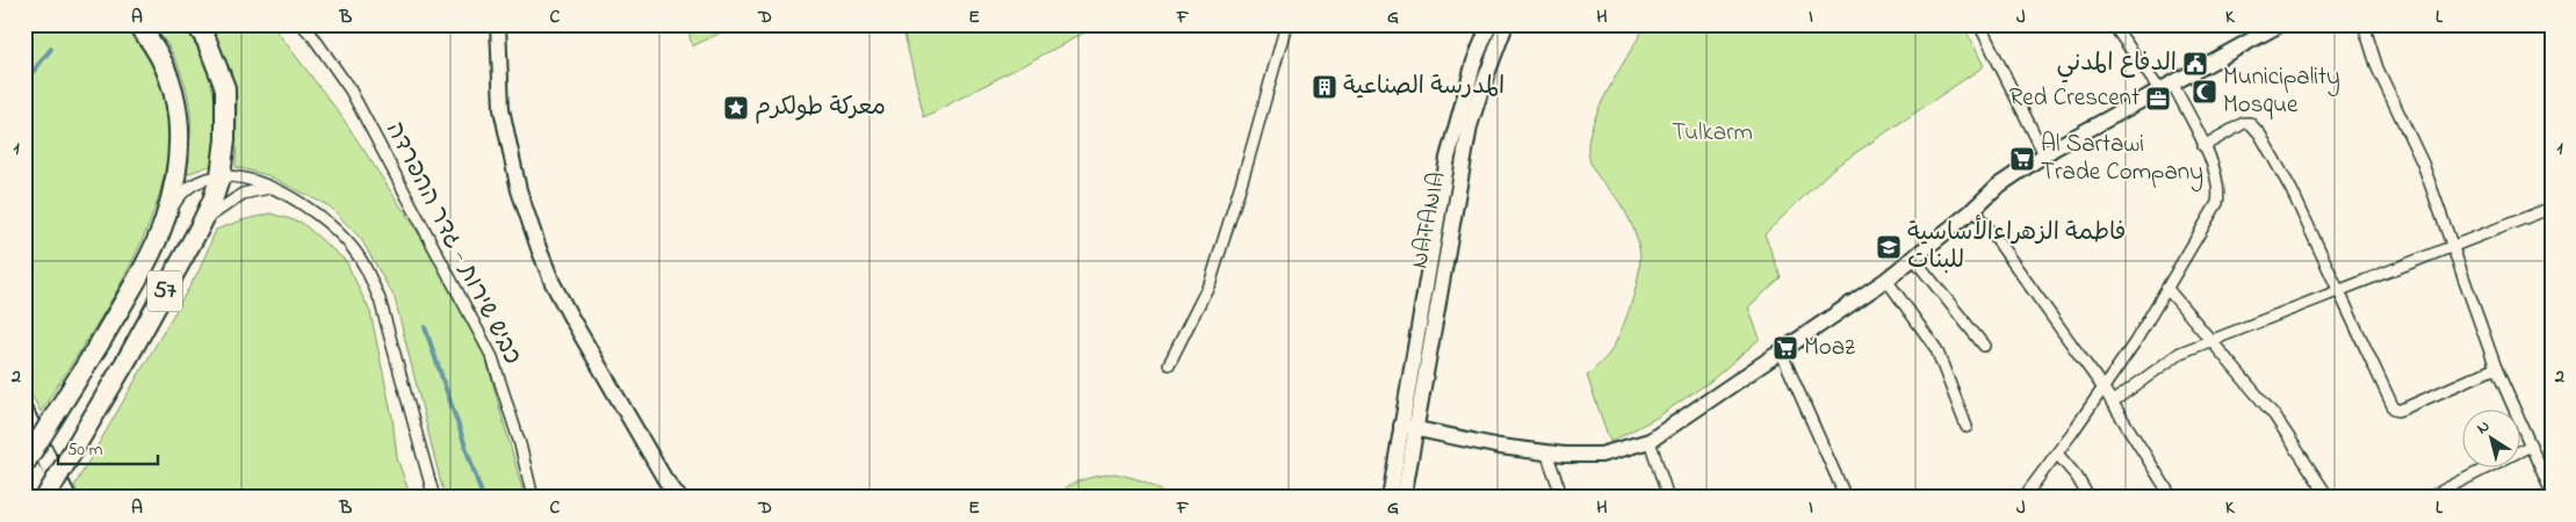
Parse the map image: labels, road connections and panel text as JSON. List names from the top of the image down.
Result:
{
  "streets": {
    "highway": ["57"],
    "street": ["NATANIA", "כביש שירות - גדר ההפרדה"]
  },
  "parks": ["Tulkarm"],
  "places": {
    "public building": ["الدفاع المدني"],
    "building": ["المدرسة الصناعية"],
    "mosque": ["Municipality Mosque"],
    "office": ["Red Crescent"],
    "place": ["معركة طولكرم"],
    "supermarket": ["Al Sartawi Trade Company", "Moaz"],
    "school or university": ["فاطمة الزهراءالأساسية للبنات"]
  },
  "scale_bar": "50 m",
  "north": "top left",
  "grid": {
    "columns": [
      "A",
      "B",
      "C",
      "D",
      "E",
      "F",
      "G",
      "H",
      "I",
      "J",
      "K",
      "L"
    ],
    "rows": ["1", "2"]
  }
}
